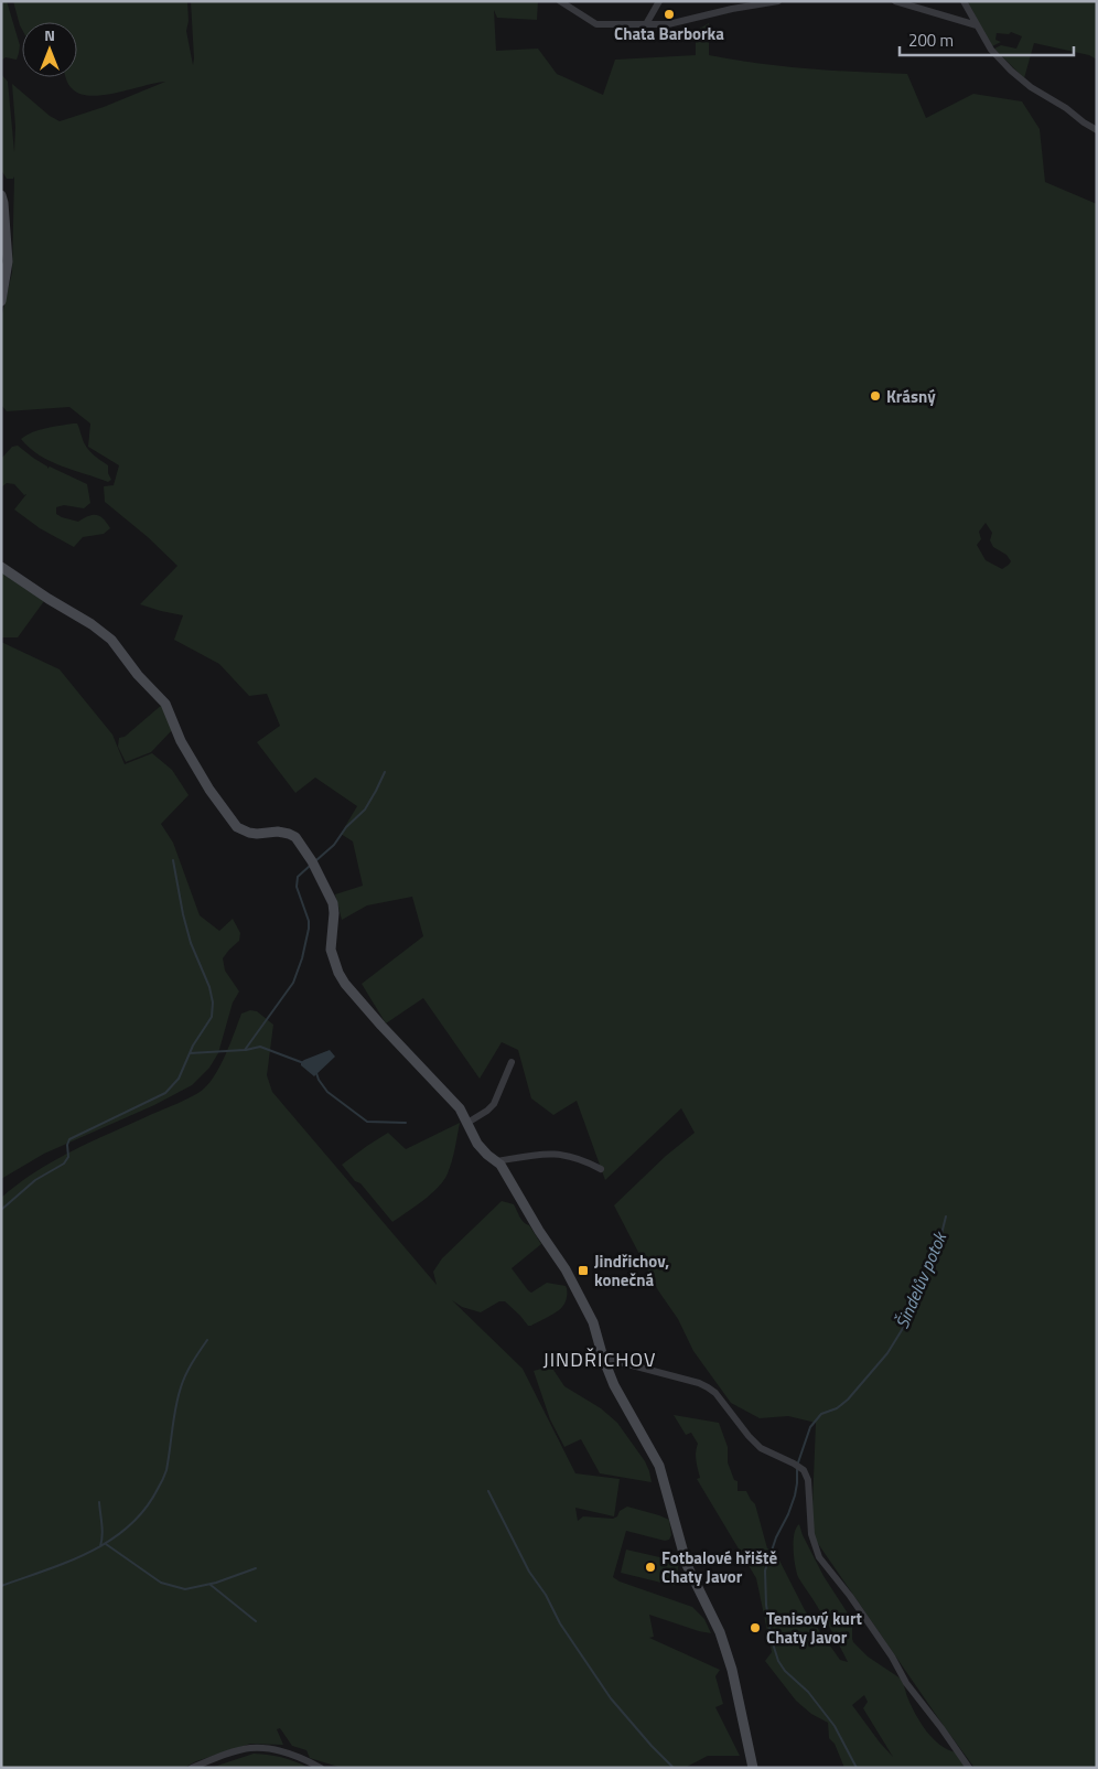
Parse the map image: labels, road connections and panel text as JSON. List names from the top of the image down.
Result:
{
  "districts": ["JINDŘICHOV"],
  "water": ["Šindelův potok"],
  "places": {
    "other": [
      "Chata Barborka",
      "Krásný",
      "Fotbalové hřiště Chaty Javor",
      "Tenisový kurt Chaty Javor"
    ],
    "transit": ["Jindřichov, konečná"]
  },
  "scale_bar": "200 m",
  "north": "top"
}
